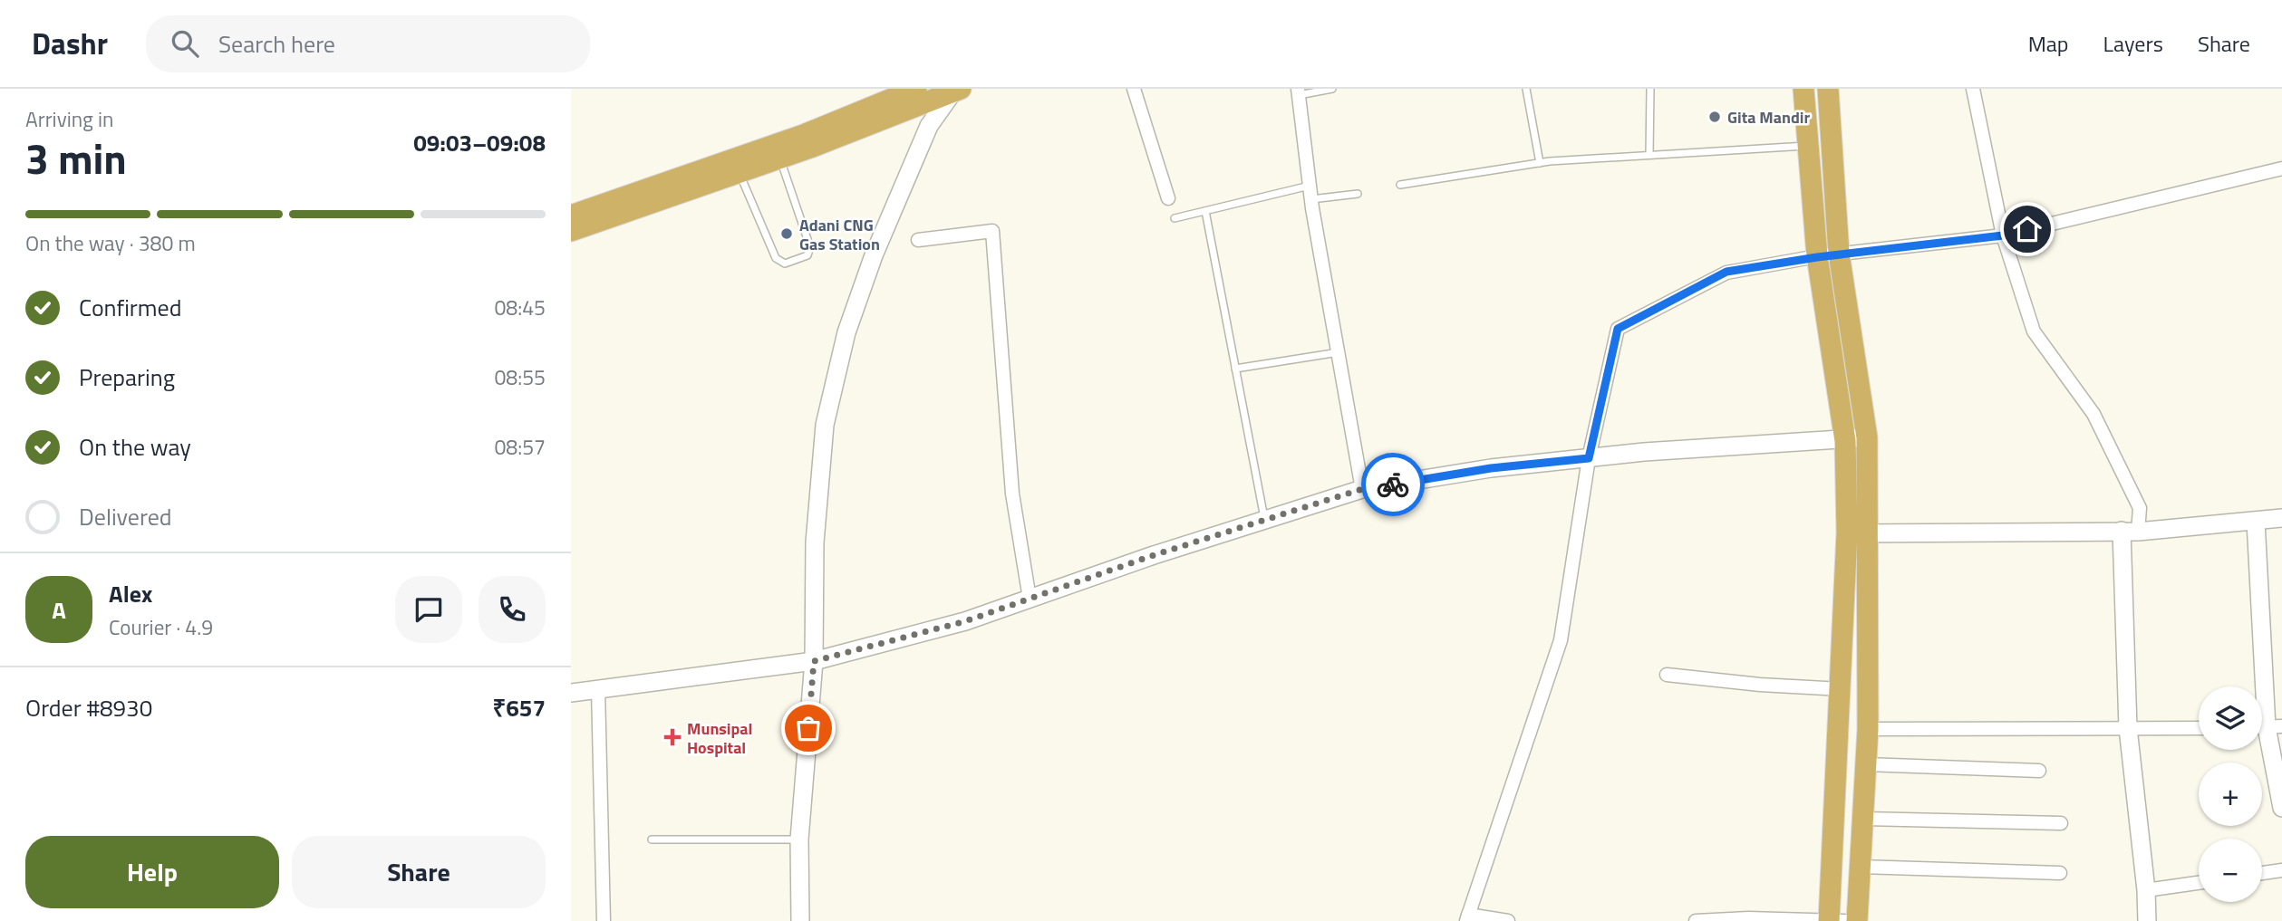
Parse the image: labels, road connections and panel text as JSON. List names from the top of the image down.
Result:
{
  "places": {
    "other": ["Gita Mandir", "Adani CNG Gas Station"],
    "health": ["Munsipal Hospital"]
  },
  "page": {
    "header": "Dashr",
    "search": "Search here",
    "nav": ["Map", "Layers", "Share"],
    "heading": ["3 min", "Arriving in", "09:03–09:08"],
    "panel": [
      "Alex",
      "Courier · 4.9",
      "Order #8930",
      "₹657"
    ],
    "bar": "On the way · 380 m",
    "list": [
      ["Confirmed", "08:45"],
      ["Preparing", "08:55"],
      ["On the way", "08:57"],
      "Delivered"
    ],
    "round": "A",
    "map_buttons": ["+", "−"],
    "buttons": ["Help", "Share"]
  }
}
